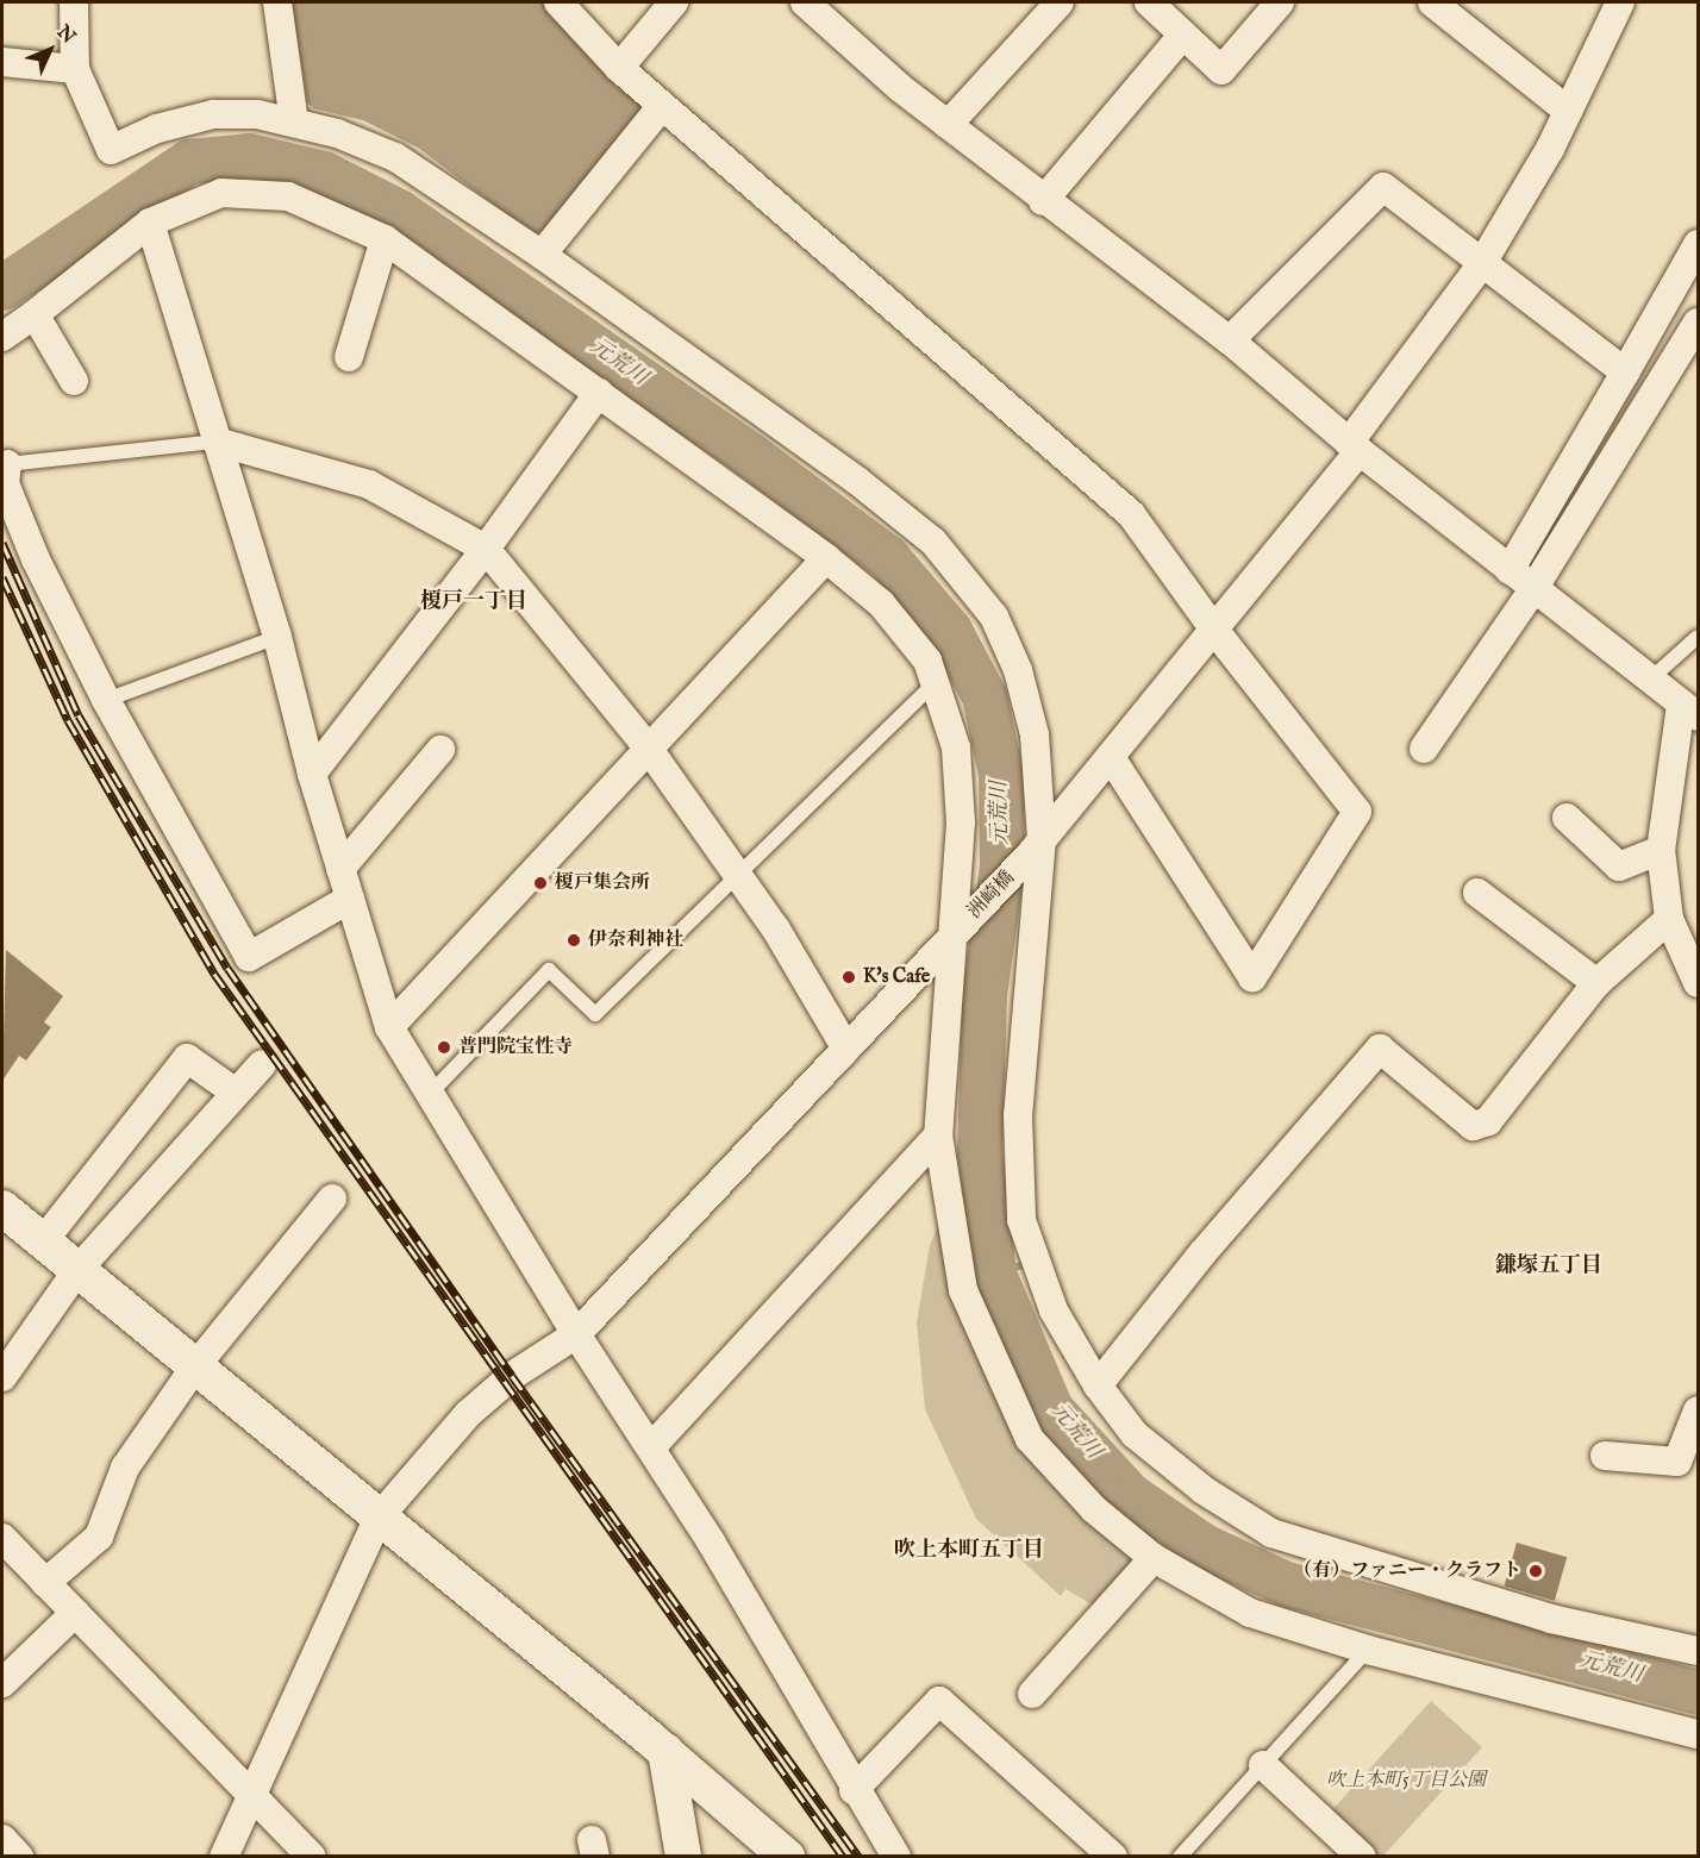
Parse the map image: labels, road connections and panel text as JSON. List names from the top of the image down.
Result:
{
  "streets": {
    "street": ["洲崎橋"]
  },
  "districts": ["榎戸一丁目", "鎌塚五丁目", "吹上本町五丁目"],
  "water": ["元荒川"],
  "parks": ["吹上本町5丁目公園"],
  "places": [
    "榎戸集会所",
    "伊奈利神社",
    "K's Cafe",
    "普門院宝性寺",
    "（有）ファニー・クラフト"
  ],
  "north": "top right"
}
